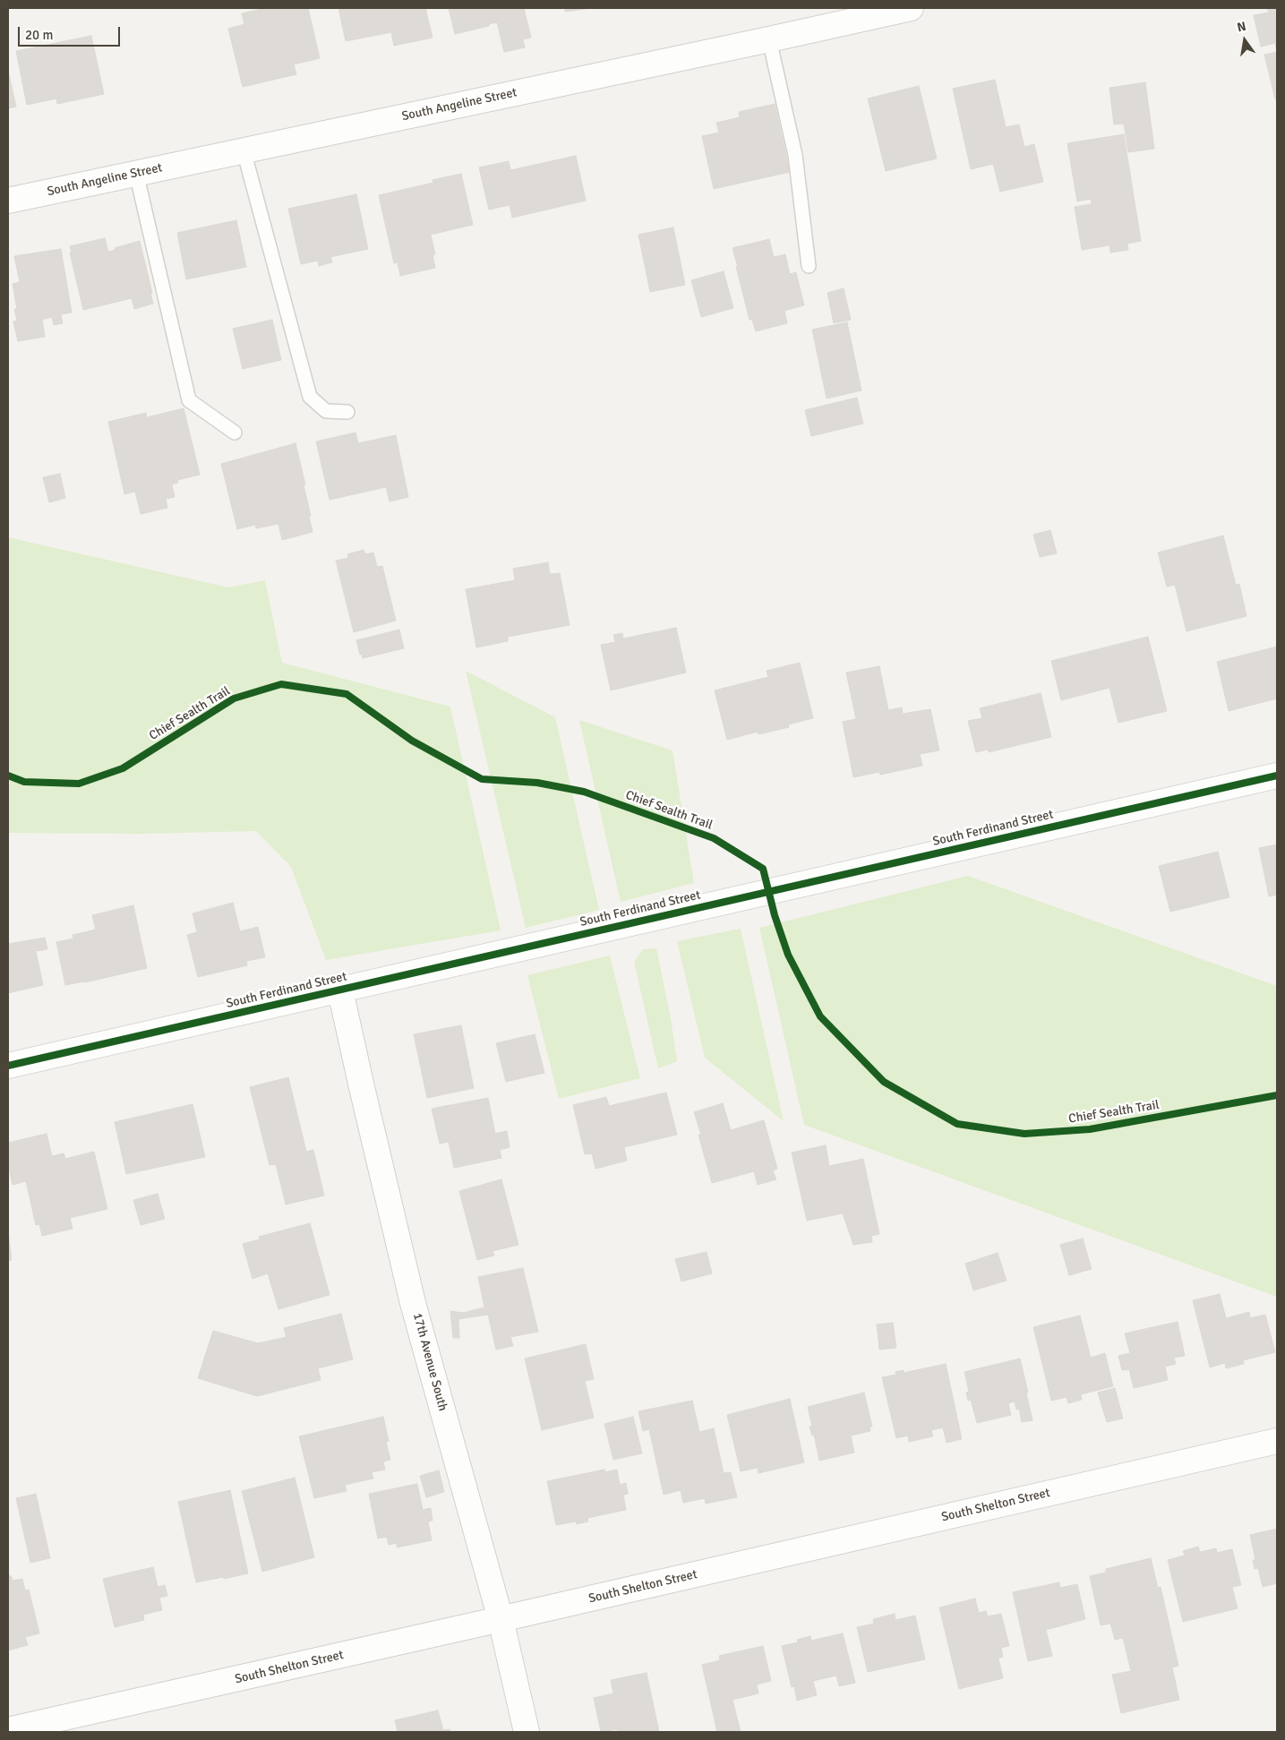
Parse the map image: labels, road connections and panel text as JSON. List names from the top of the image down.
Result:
{
  "streets": {
    "street": [
      "South Angeline Street",
      "South Ferdinand Street",
      "17th Avenue South",
      "South Shelton Street"
    ],
    "cycle path": ["Chief Sealth Trail"]
  },
  "crossings": [
    ["South Ferdinand Street", "17th Avenue South"],
    ["17th Avenue South", "South Shelton Street"]
  ],
  "scale_bar": "20 m",
  "north": "top"
}
